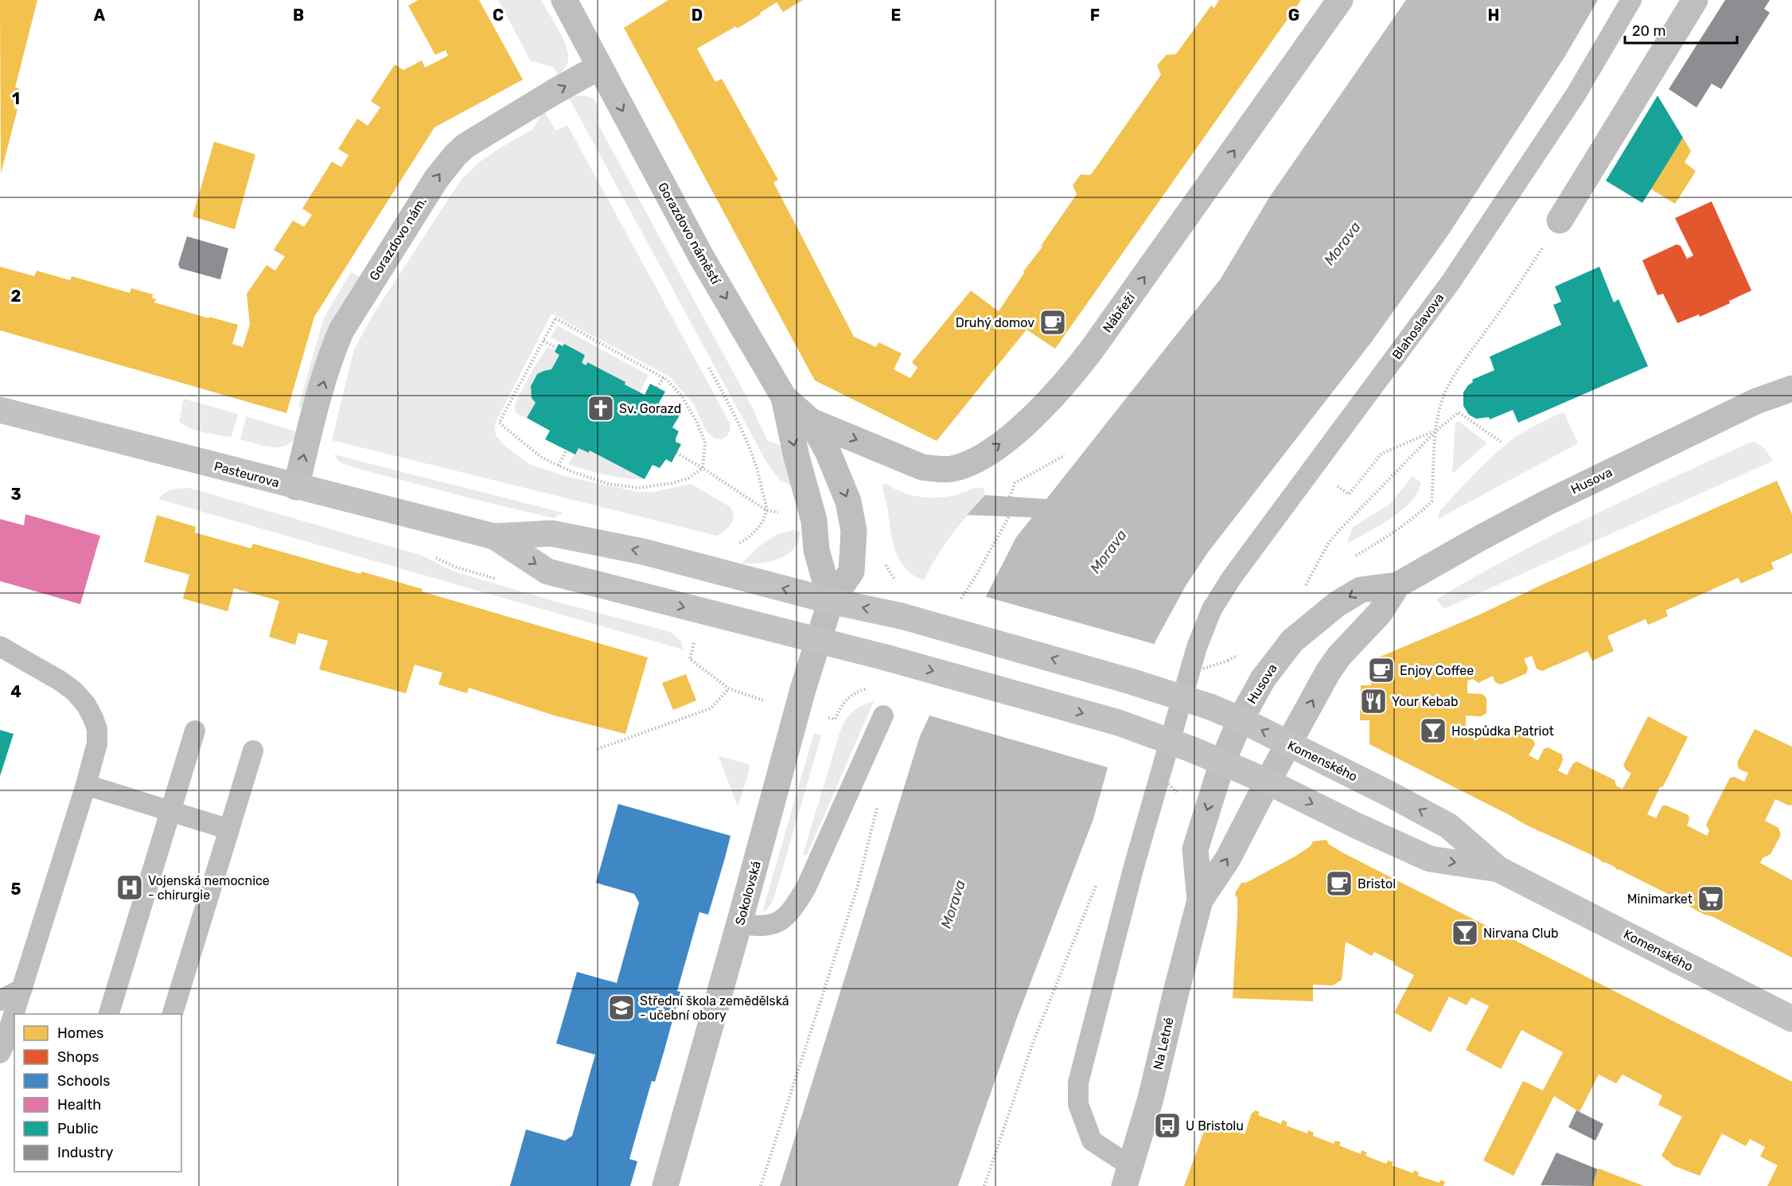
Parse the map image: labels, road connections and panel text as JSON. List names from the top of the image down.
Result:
{
  "streets": {
    "main road": ["Pasteurova", "Komenského"],
    "street": [
      "Gorazdovo náměstí",
      "Gorazdovo nám.",
      "Nábřeží",
      "Husova",
      "Sokolovská",
      "Na Letné"
    ],
    "lane": ["Blahoslavova"]
  },
  "crossings": [
    ["Gorazdovo náměstí", "Gorazdovo nám."],
    ["Gorazdovo nám.", "Pasteurova"],
    ["Nábřeží", "Sokolovská"],
    ["Blahoslavova", "Na Letné"],
    ["Pasteurova", "Komenského"],
    ["Husova", "Komenského"],
    ["Husova", "Na Letné"],
    ["Komenského", "Sokolovská"],
    ["Komenského", "Na Letné"]
  ],
  "one_way": ["Gorazdovo náměstí", "Gorazdovo nám.", "Nábřeží"],
  "water": ["Morava"],
  "places": {
    "cafe": ["Druhý domov", "Enjoy Coffee", "Bristol"],
    "church": ["Sv. Gorazd"],
    "restaurant": ["Your Kebab"],
    "bar": ["Hospůdka Patriot", "Nirvana Club"],
    "hospital": ["Vojenská nemocnice - chirurgie"],
    "supermarket": ["Minimarket"],
    "school or university": ["Střední škola zemědělská - učební obory"],
    "bus stop": ["U Bristolu"]
  },
  "legend": [
    "Homes",
    "Shops",
    "Schools",
    "Health",
    "Public",
    "Industry"
  ],
  "scale_bar": "20 m",
  "grid": {
    "columns": [
      "A",
      "B",
      "C",
      "D",
      "E",
      "F",
      "G",
      "H"
    ],
    "rows": [
      "1",
      "2",
      "3",
      "4",
      "5"
    ]
  }
}
